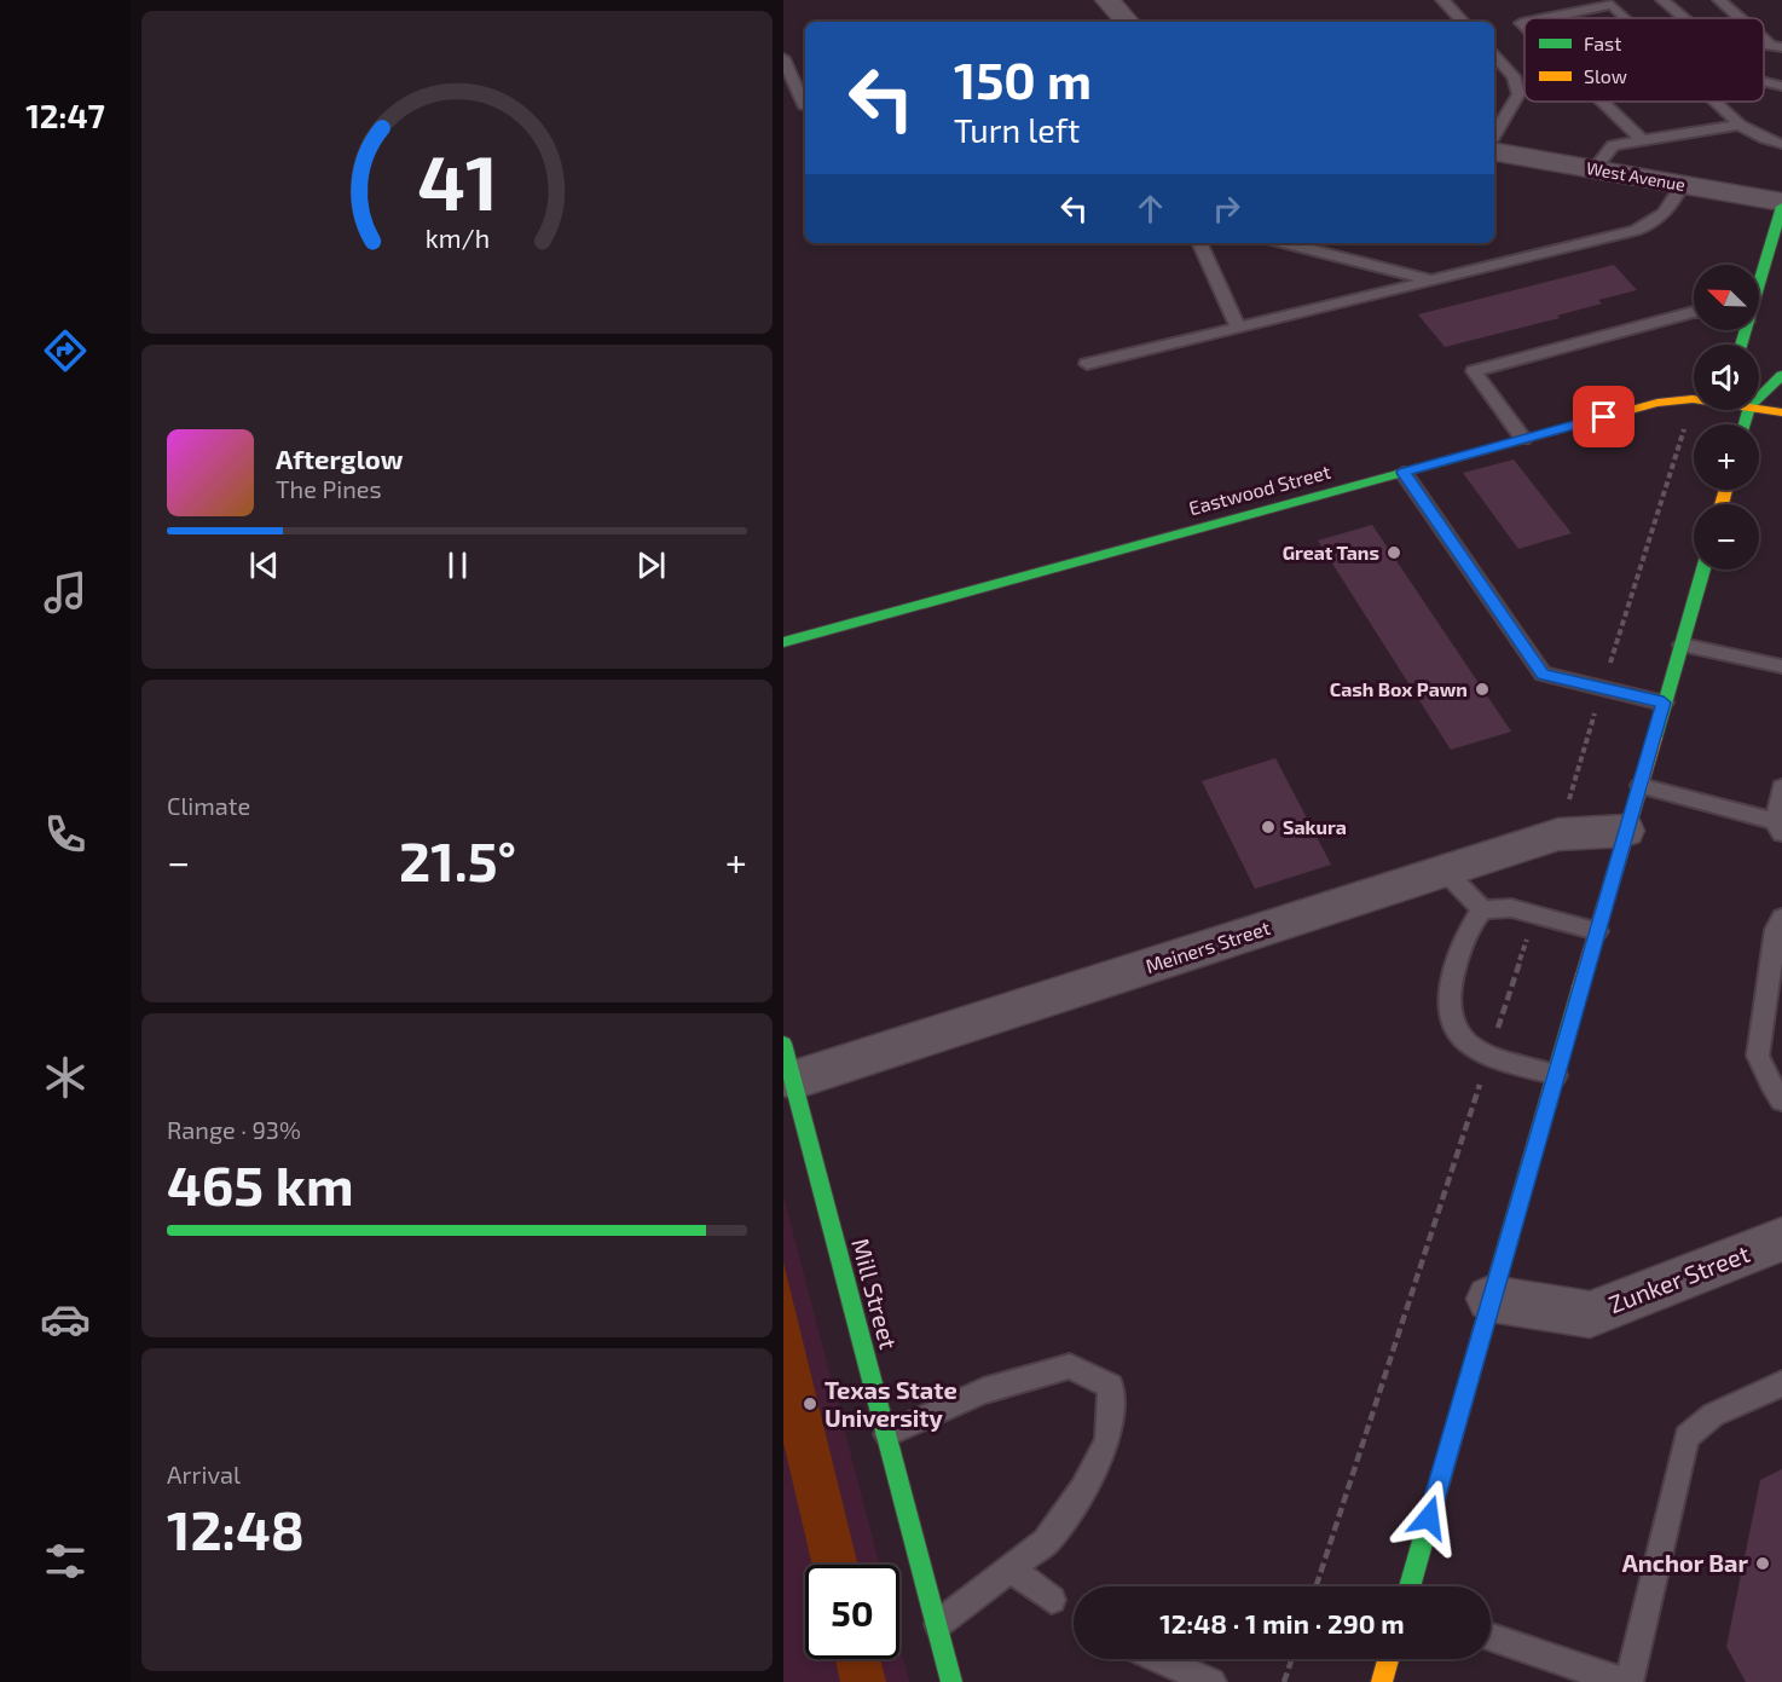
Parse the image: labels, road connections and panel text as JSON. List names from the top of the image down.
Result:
{
  "streets": {
    "main road": ["Eastwood Street", "Mill Street"],
    "street": ["West Avenue", "Meiners Street", "Zunker Street"]
  },
  "crossings": [
    ["Meiners Street", "Mill Street"]
  ],
  "places": [
    "Great Tans",
    "Cash Box Pawn",
    "Sakura",
    "Texas State University",
    "Anchor Bar"
  ],
  "legend": ["Fast", "Slow"],
  "north": "top left",
  "page": {
    "tabs": "12:47",
    "turn": ["150 m", "Turn left"],
    "map_buttons": ["+", "−"],
    "song": ["Afterglow", "The Pines"],
    "tile": [
      "Climate",
      ["Range · 93%", "465 km"],
      ["Arrival", "12:48"]
    ],
    "heat": ["−", "21.5°", "+"],
    "limit": "50",
    "trip": "12:48 · 1 min · 290 m",
    "gauge": ["41", "km/h"]
  }
}
